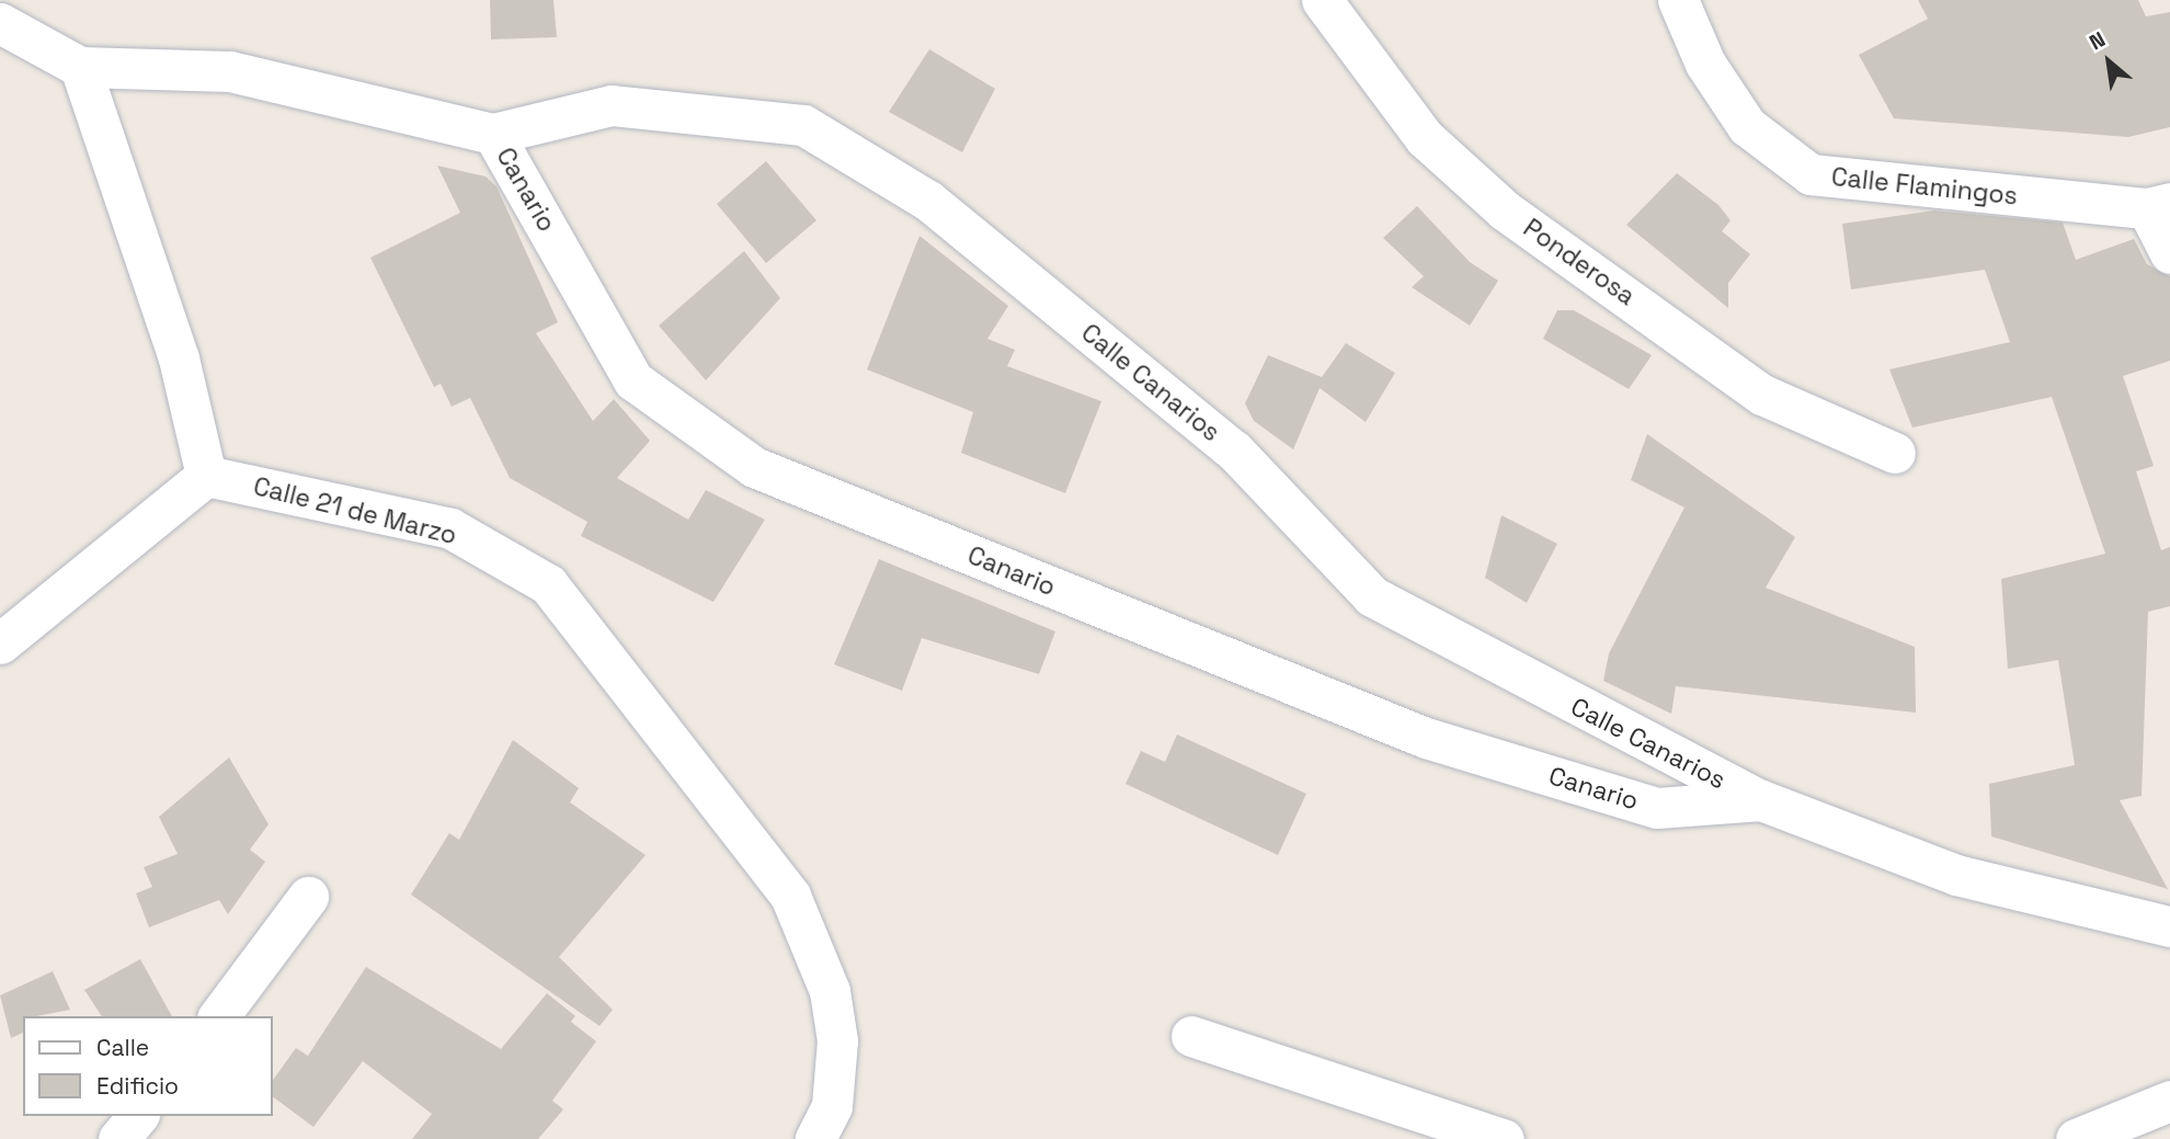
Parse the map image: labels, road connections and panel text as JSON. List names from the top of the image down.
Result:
{
  "streets": {
    "street": [
      "Calle Flamingos",
      "Canario",
      "Ponderosa",
      "Calle Canarios",
      "Calle 21 de Marzo"
    ]
  },
  "crossings": [
    ["Canario", "Calle Canarios"]
  ],
  "legend": ["Calle", "Edificio"],
  "north": "top left"
}
